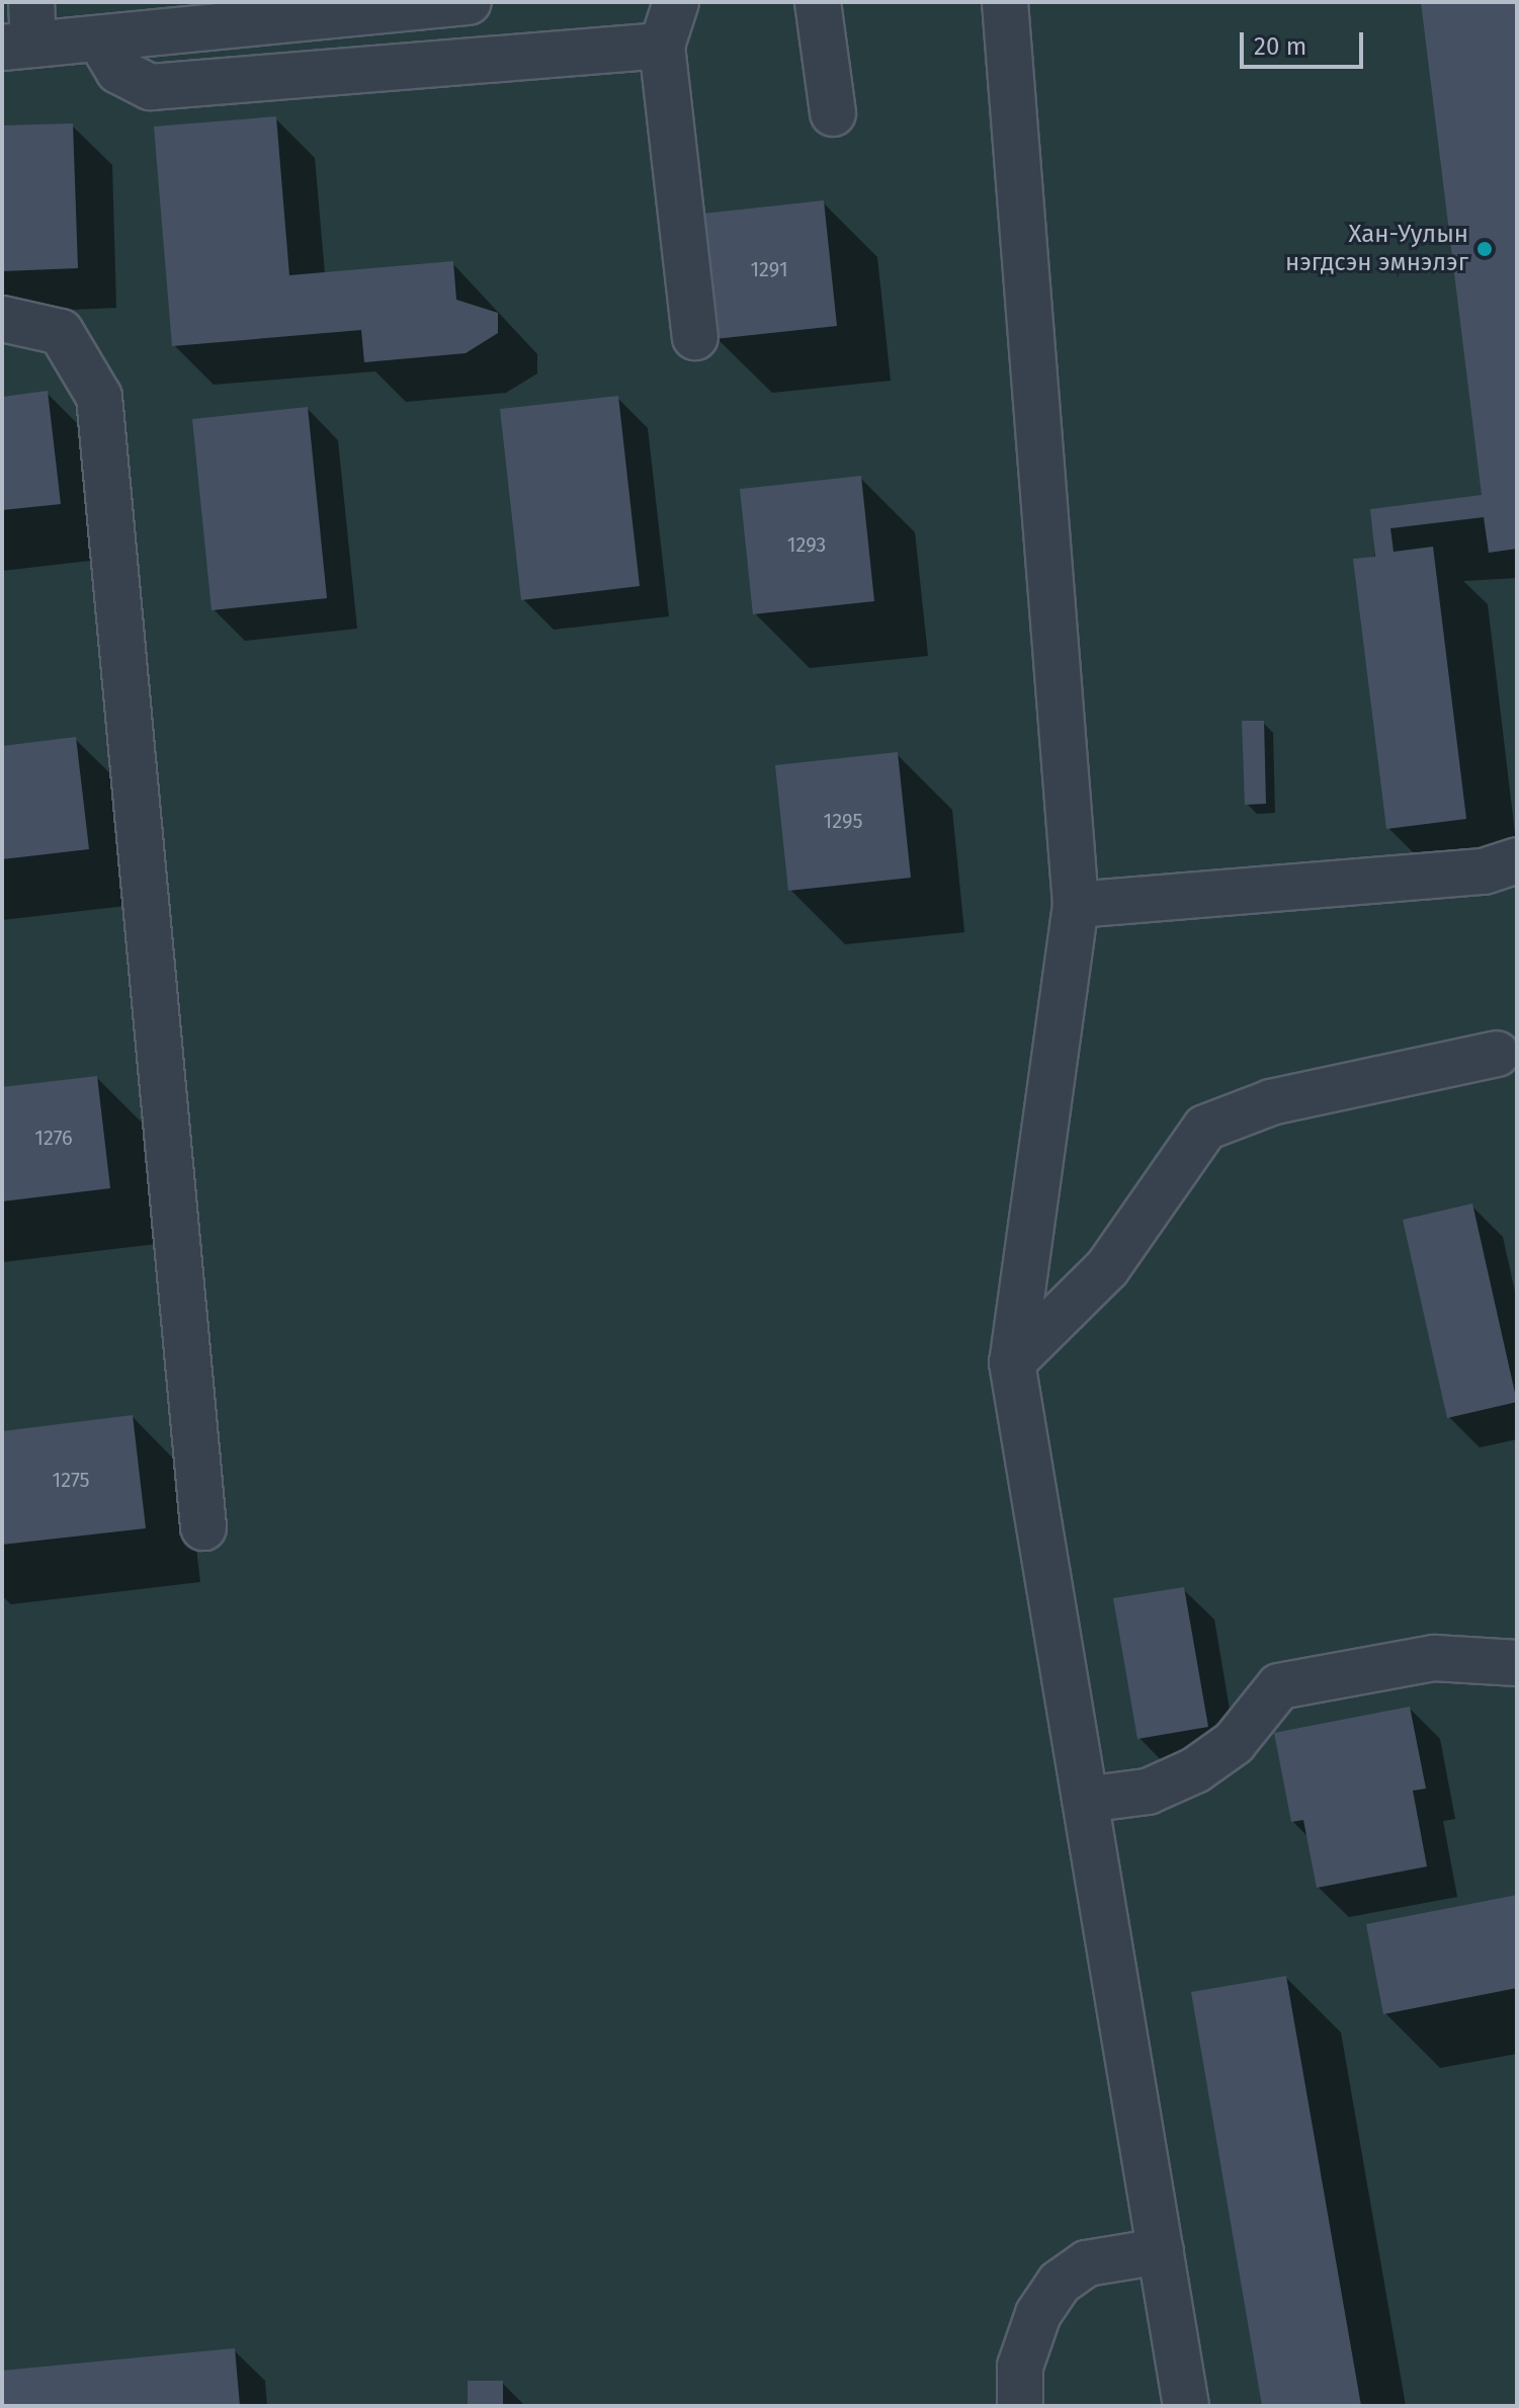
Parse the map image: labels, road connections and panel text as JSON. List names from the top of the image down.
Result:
{
  "places": ["Хан-Уулын нэгдсэн эмнэлэг"],
  "house_numbers": [
    "1291",
    "1293",
    "1295",
    "1276",
    "1275"
  ],
  "scale_bar": "20 m"
}
